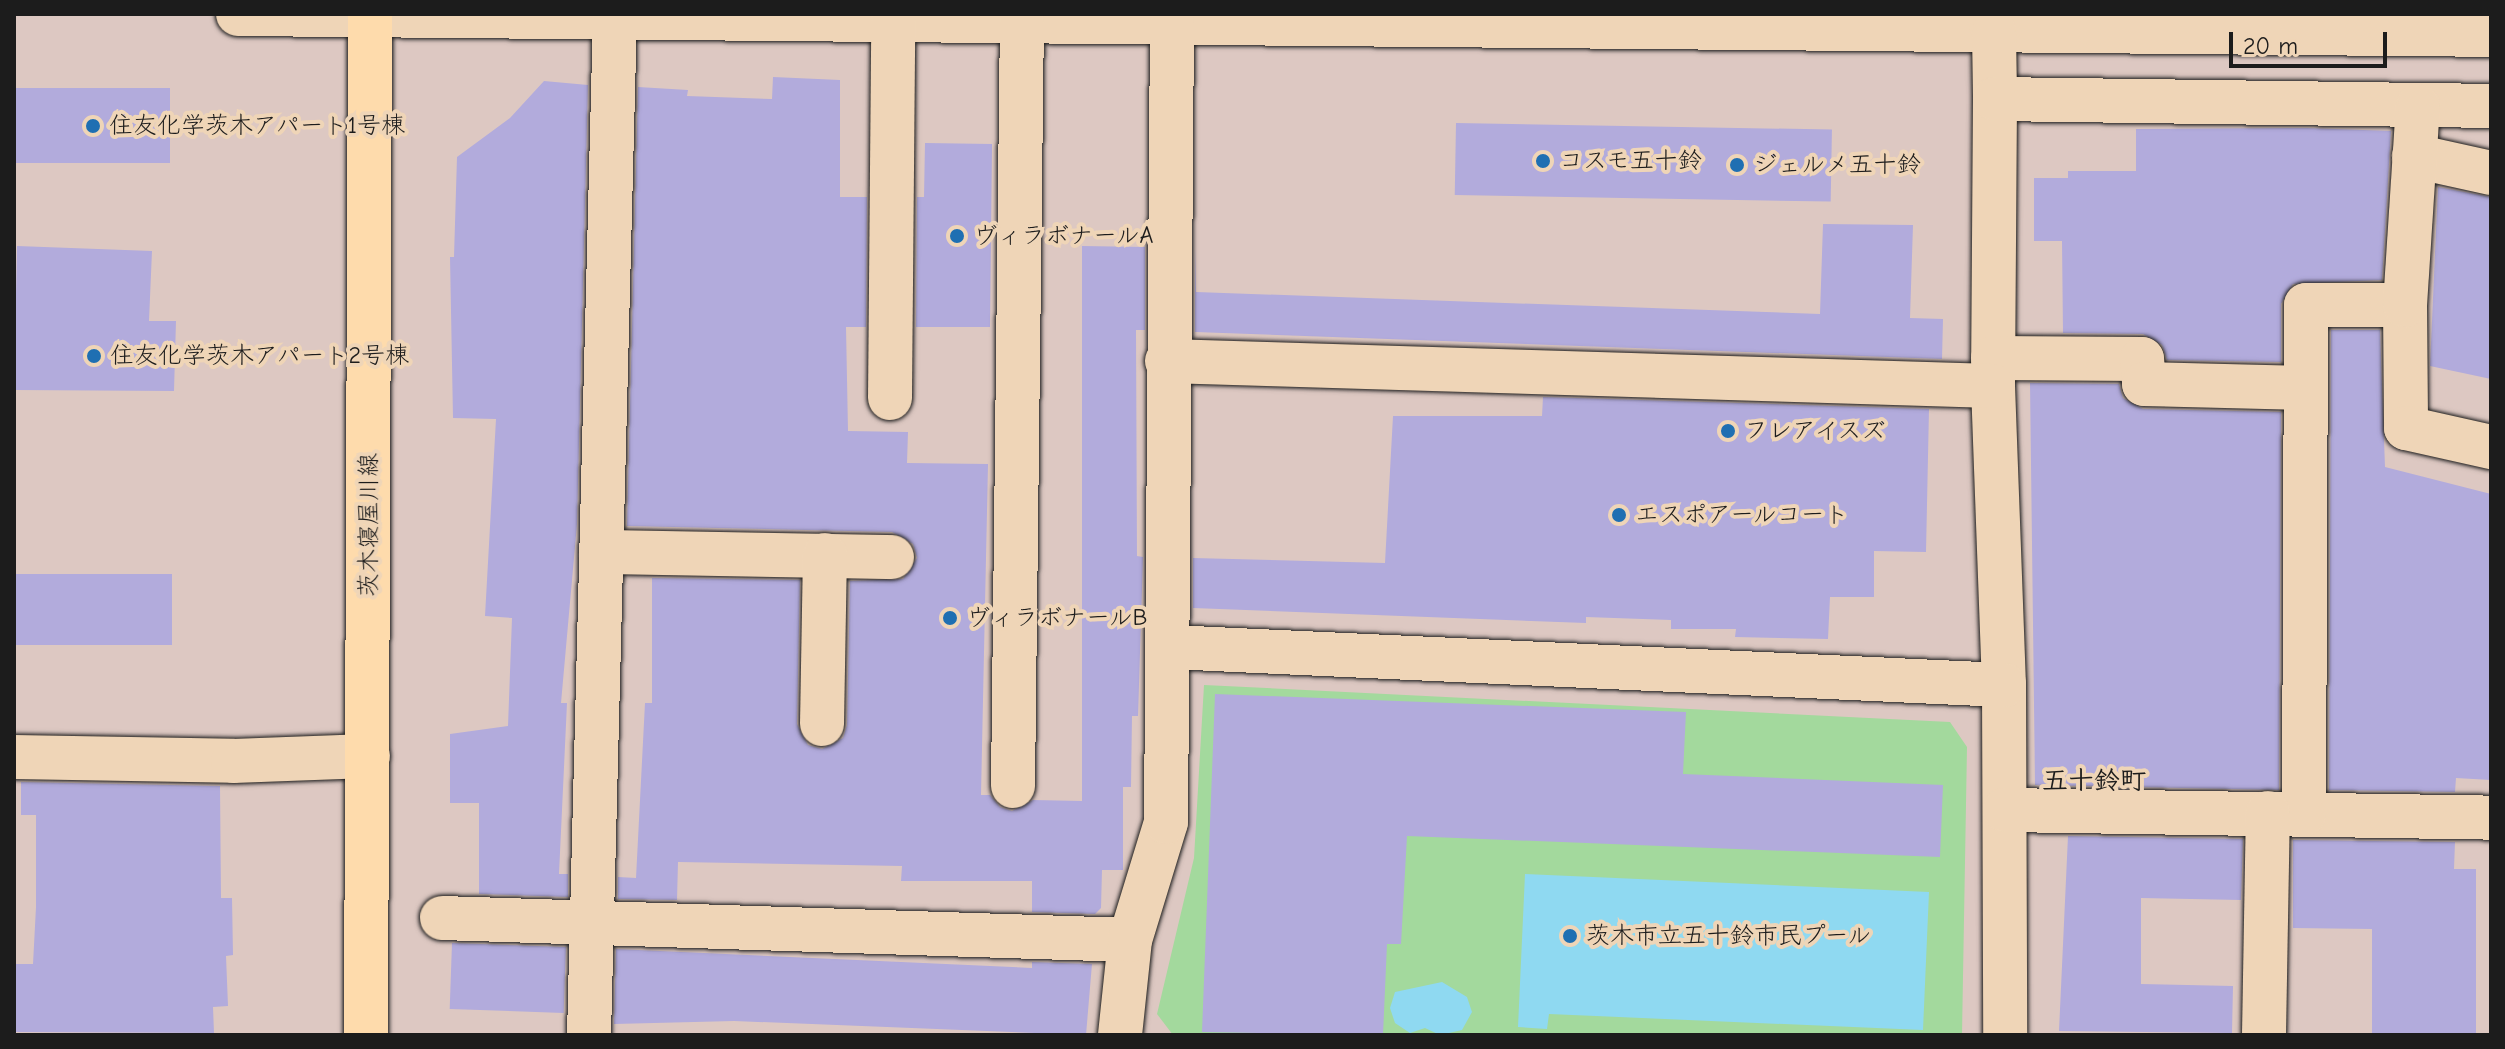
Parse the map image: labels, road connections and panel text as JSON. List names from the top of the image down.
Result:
{
  "streets": {
    "main road": ["茨木寝屋川線"]
  },
  "districts": ["五十鈴町"],
  "places": [
    "住友化学茨木アパート1号棟",
    "コスモ五十鈴",
    "ジェルメ五十鈴",
    "ヴィラボナールA",
    "住友化学茨木アパート2号棟",
    "フレアイスズ",
    "エスポアールコート",
    "ヴィラボナールB",
    "茨木市立五十鈴市民プール"
  ],
  "scale_bar": "20 m"
}
